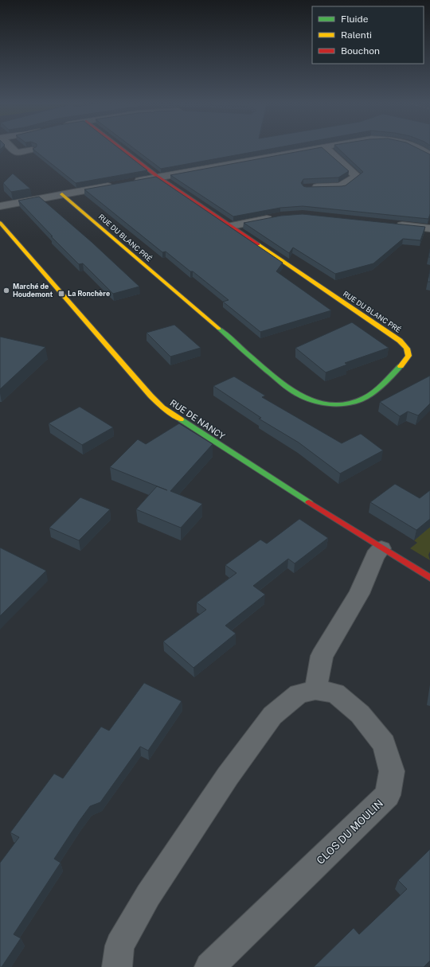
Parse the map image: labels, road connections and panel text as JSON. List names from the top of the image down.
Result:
{
  "streets": {
    "street": ["RUE DU BLANC PRÉ", "RUE DE NANCY", "CLOS DU MOULIN"]
  },
  "places": {
    "other": ["Marché de Houdemont"],
    "transit": ["La Ronchère"]
  },
  "legend": ["Fluide", "Ralenti", "Bouchon"]
}
